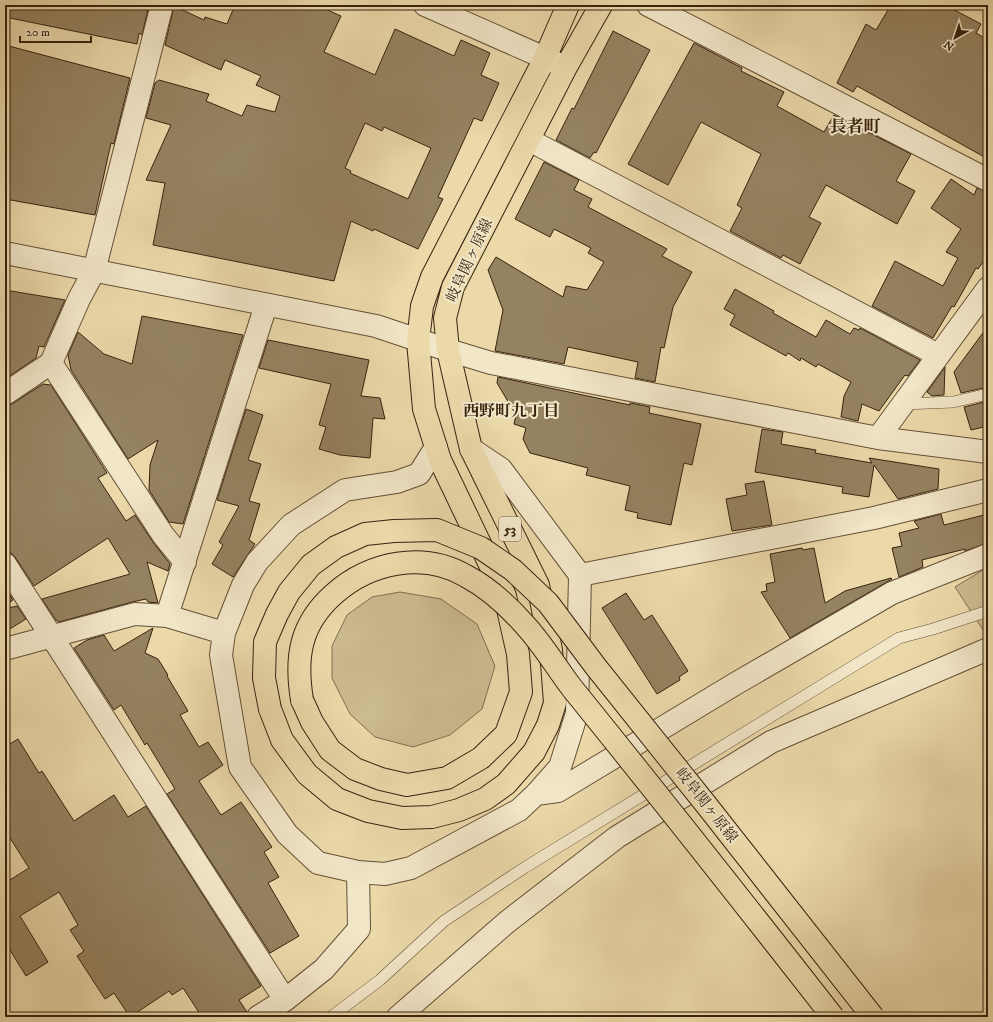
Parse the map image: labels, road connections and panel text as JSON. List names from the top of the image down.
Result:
{
  "streets": {
    "main road": ["岐阜関ヶ原線", "53"]
  },
  "districts": ["長者町", "西野町九丁目"],
  "scale_bar": "20 m",
  "north": "bottom left"
}
